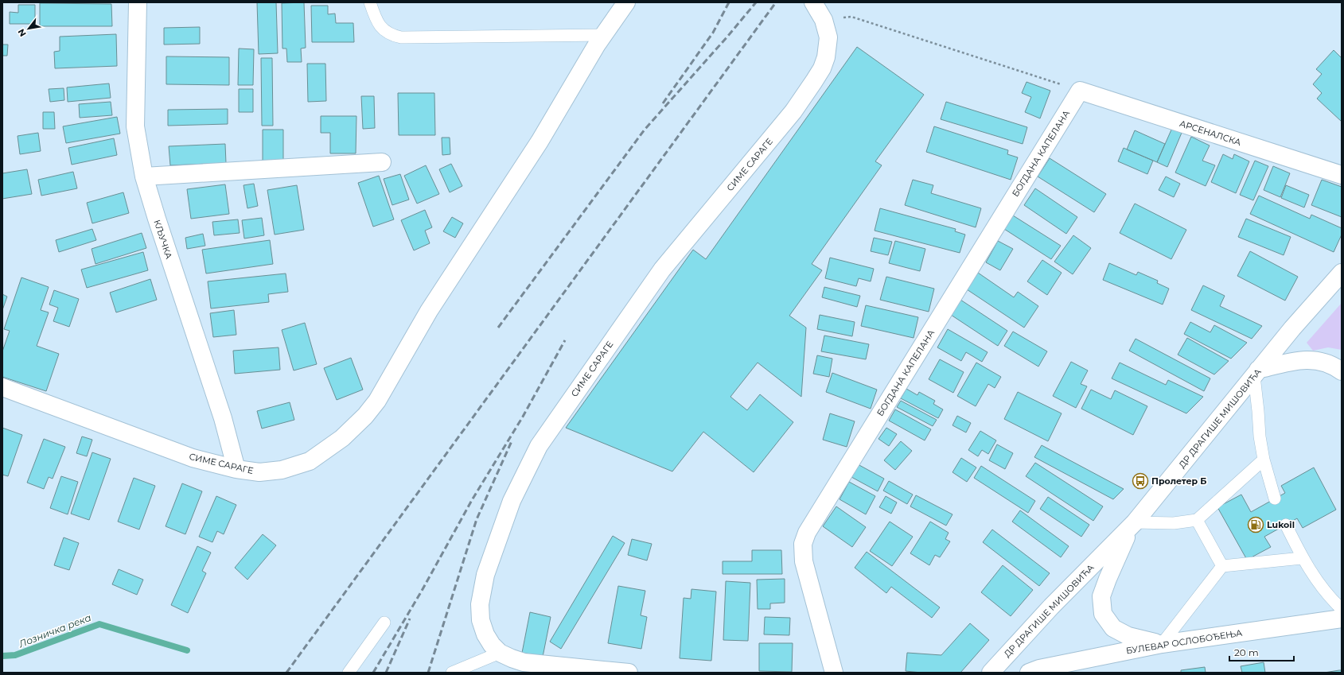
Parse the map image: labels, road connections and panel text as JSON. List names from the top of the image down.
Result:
{
  "streets": {
    "street": [
      "АРСЕНАЛСКА",
      "БОГДАНА КАПЕЛАНА",
      "СИМЕ САРАГЕ",
      "КЉУЧКА",
      "ДР ДРАГИШЕ МИШОВИЋА",
      "БУЛЕВАР ОСЛОБОЂЕЊА"
    ]
  },
  "crossings": [
    ["АРСЕНАЛСКА", "БОГДАНА КАПЕЛАНА"],
    ["СИМЕ САРАГЕ", "КЉУЧКА"]
  ],
  "water": ["Лозничка река"],
  "places": {
    "bus stop": ["Пролетер Б"],
    "fuel station": ["Lukoil"]
  },
  "scale_bar": "20 m",
  "north": "bottom left"
}
